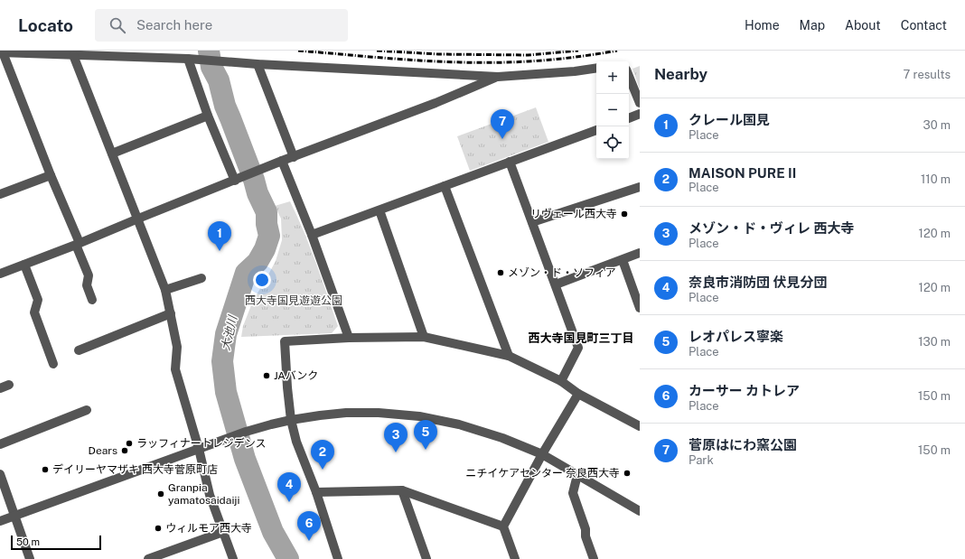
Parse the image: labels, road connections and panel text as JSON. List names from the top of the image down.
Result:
{
  "districts": ["西大寺国見町三丁目"],
  "water": ["大池川"],
  "parks": ["西大寺国見遊遊公園"],
  "places": [
    "リヴェール西大寺",
    "メゾン・ド・ソフィア",
    "JAバンク",
    "ラッフィナートレジデンス",
    "Dears",
    "デイリーヤマザキ 西大寺菅原町店",
    "ニチイケアセンター 奈良西大寺",
    "Granpia yamatosaidaiji",
    "ウィルモア西大寺"
  ],
  "scale_bar": "50 m",
  "page": {
    "header": "Locato",
    "search": "Search here",
    "nav": [
      "Home",
      "Map",
      "About",
      "Contact"
    ],
    "heading": ["Nearby", "7 results"],
    "map_buttons": ["+", "−"],
    "list": [
      {
        "mark": "1",
        "name": "クレール国見",
        "note": "Place",
        "value": "30 m"
      },
      {
        "mark": "2",
        "name": "MAISON PURE II",
        "note": "Place",
        "value": "110 m"
      },
      {
        "mark": "3",
        "name": "メゾン・ド・ヴィレ 西大寺",
        "note": "Place",
        "value": "120 m"
      },
      {
        "mark": "4",
        "name": "奈良市消防団 伏見分団",
        "note": "Place",
        "value": "120 m"
      },
      {
        "mark": "5",
        "name": "レオパレス寧楽",
        "note": "Place",
        "value": "130 m"
      },
      {
        "mark": "6",
        "name": "カーサー カトレア",
        "note": "Place",
        "value": "150 m"
      },
      {
        "mark": "7",
        "name": "菅原はにわ窯公園",
        "note": "Park",
        "value": "150 m"
      }
    ],
    "pins": [
      "7",
      "1",
      "5",
      "3",
      "2",
      "4",
      "6"
    ],
    "scale": "50 m"
  }
}
